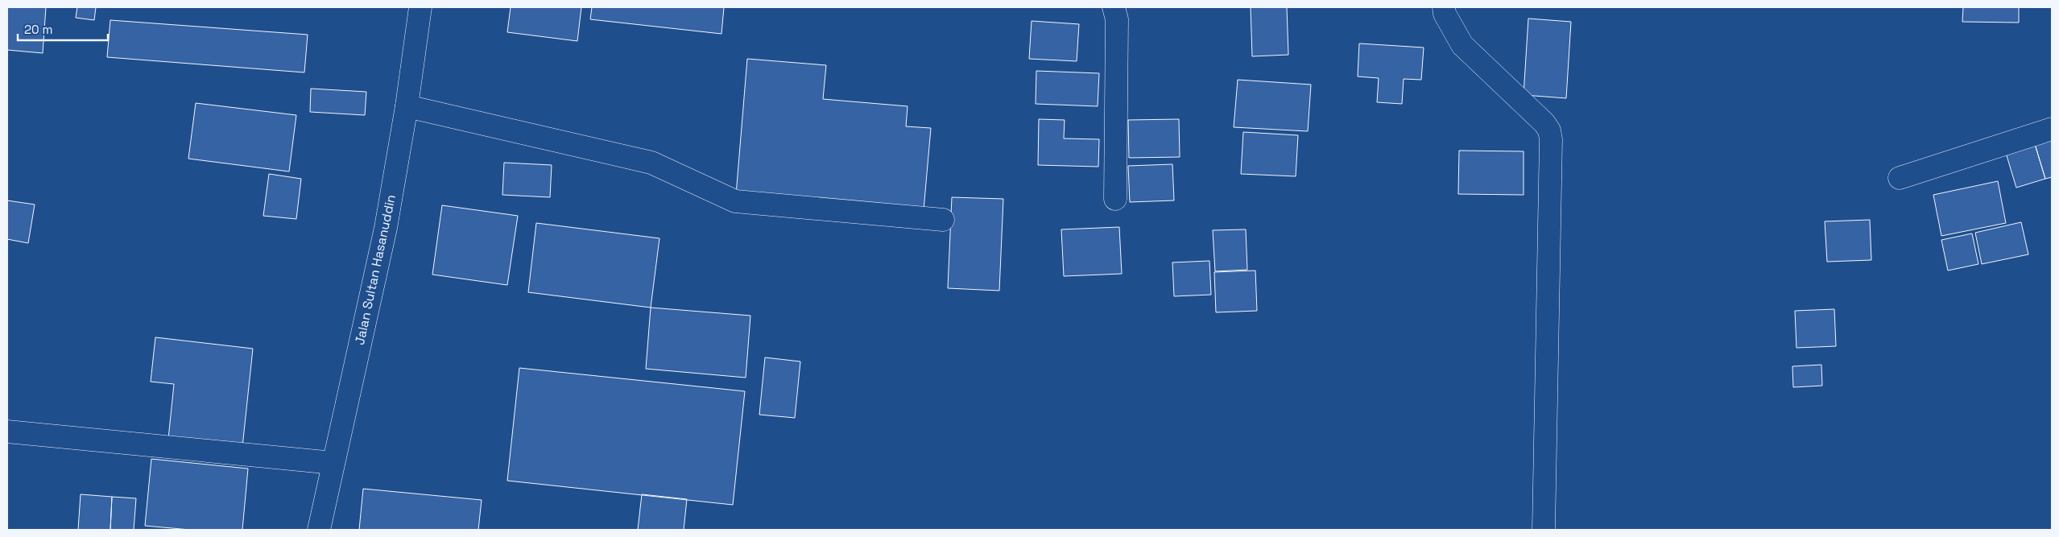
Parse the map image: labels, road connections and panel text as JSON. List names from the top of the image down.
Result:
{
  "streets": {
    "street": ["Jalan Sultan Hasanuddin"]
  },
  "scale_bar": "20 m"
}
